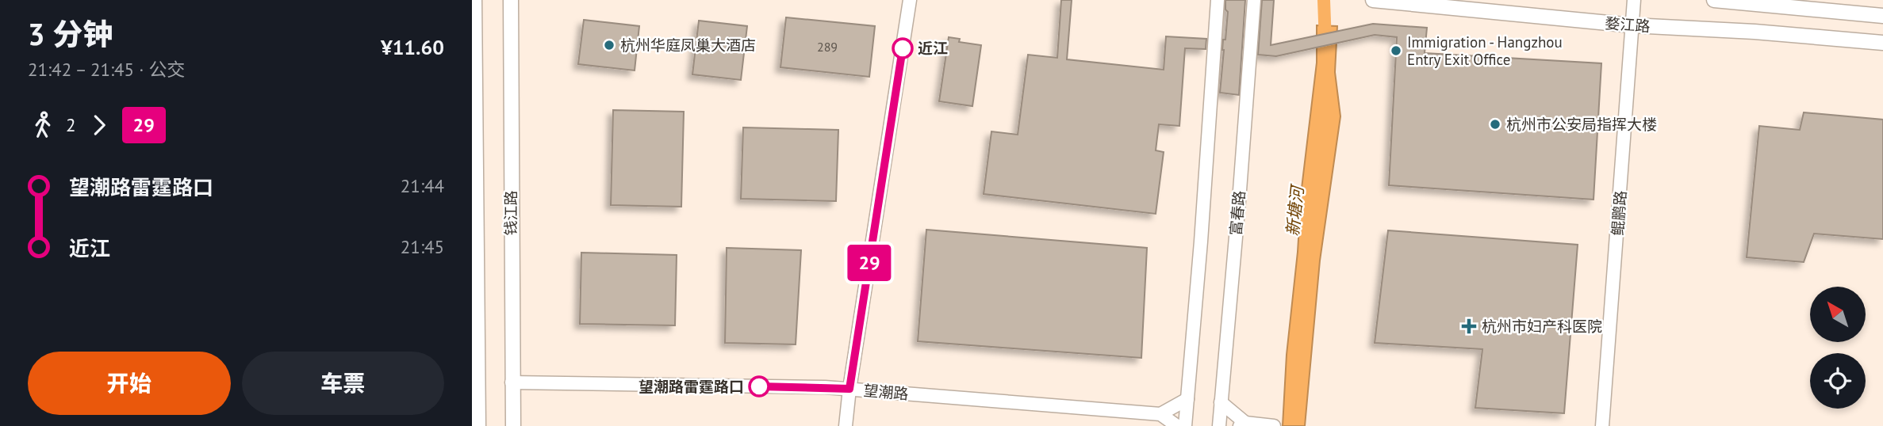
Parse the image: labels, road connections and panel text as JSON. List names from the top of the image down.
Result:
{
  "streets": {
    "main road": ["婺江路", "钱江路"],
    "street": ["富春路", "鲲鹏路", "望潮路"]
  },
  "crossings": [
    ["婺江路", "鲲鹏路"],
    ["钱江路", "望潮路"]
  ],
  "water": ["新塘河"],
  "places": {
    "other": [
      "杭州华庭凤巢大酒店",
      "近江",
      "Immigration - Hangzhou Entry Exit Office",
      "杭州市公安局指挥大楼",
      "望潮路雷霆路口"
    ],
    "health": ["杭州市妇产科医院"]
  },
  "lines": ["bus line 29"],
  "house_numbers": ["289"],
  "north": "top left",
  "page": {
    "heading": ["3 分钟", "21:42 – 21:45 · 公交", "¥11.60"],
    "on_map": "29",
    "legs": ["2", "29"],
    "list": [
      {
        "name": "望潮路雷霆路口",
        "value": "21:44"
      },
      {
        "name": "近江",
        "value": "21:45"
      }
    ],
    "buttons": ["开始", "车票"]
  }
}
